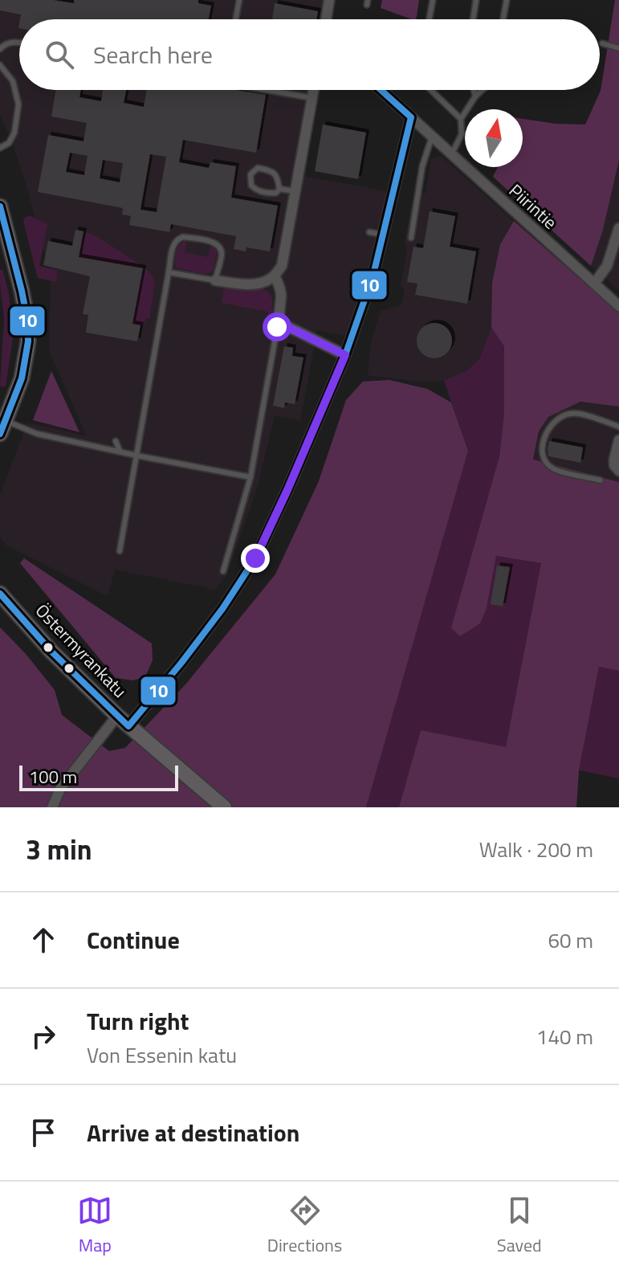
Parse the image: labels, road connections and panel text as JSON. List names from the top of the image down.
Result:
{
  "streets": {
    "street": ["Piirintie", "Östermyrankatu"]
  },
  "lines": ["transit line 10"],
  "scale_bar": "100 m",
  "north": "top",
  "page": {
    "search": "Search here",
    "scale": "100 m",
    "heading": ["3 min", "Walk · 200 m"],
    "list": [
      ["Continue", "60 m"],
      ["Turn right", "Von Essenin katu", "140 m"],
      "Arrive at destination"
    ],
    "nav": ["Map", "Directions", "Saved"]
  }
}
